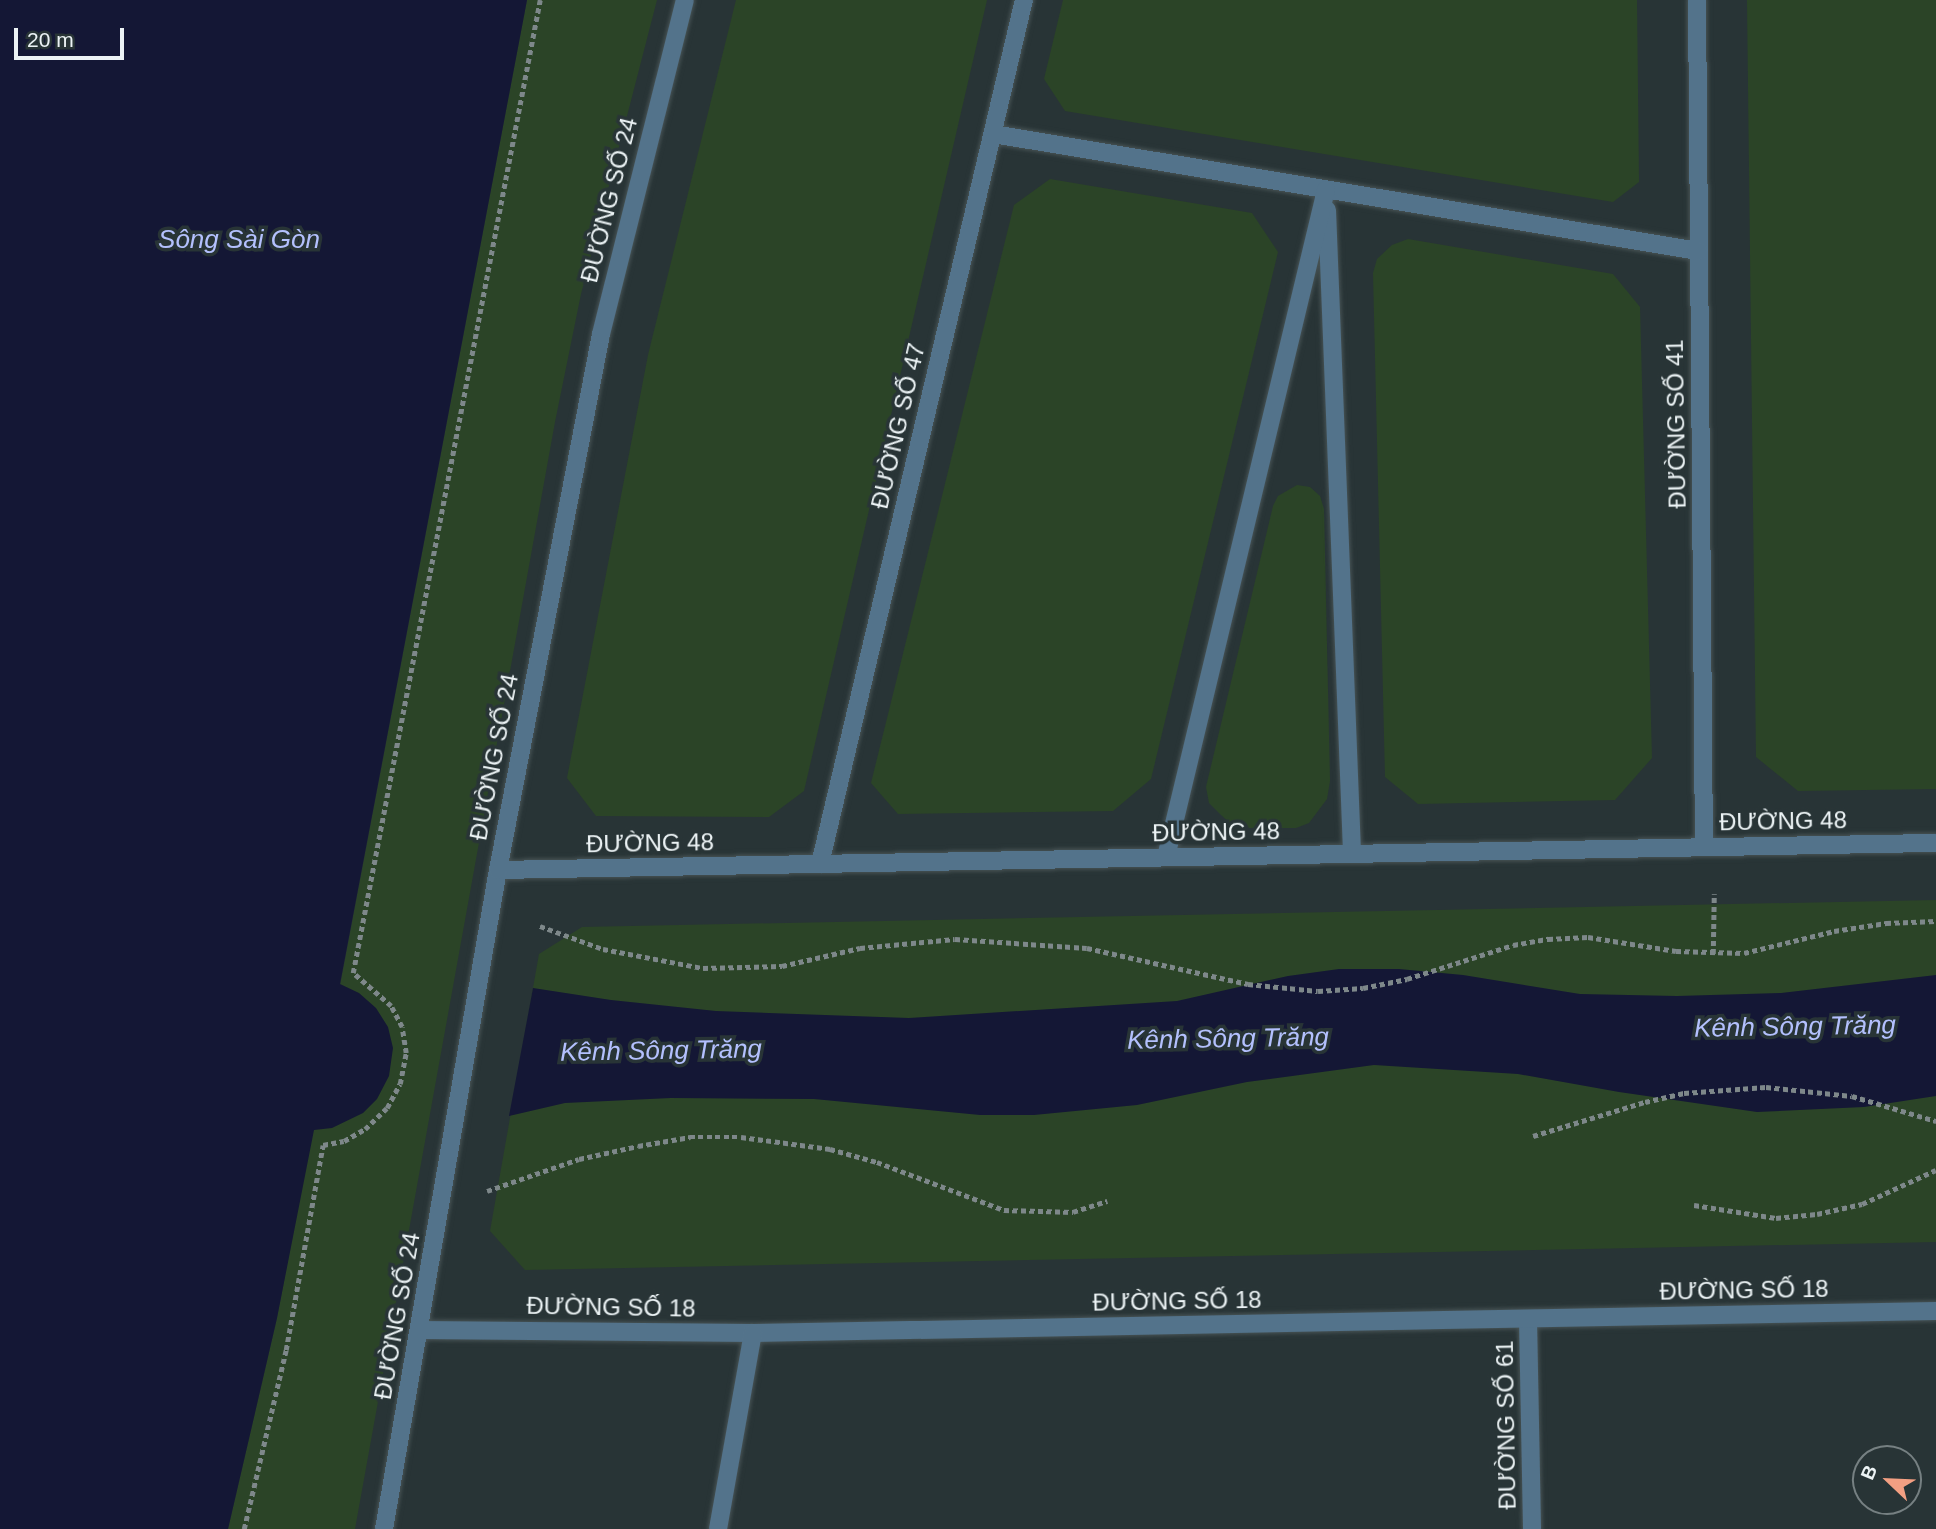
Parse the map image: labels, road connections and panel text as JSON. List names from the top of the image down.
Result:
{
  "streets": {
    "street": [
      "ĐƯỜNG SỐ 24",
      "ĐƯỜNG SỐ 41",
      "ĐƯỜNG SỐ 47",
      "ĐƯỜNG 48",
      "ĐƯỜNG SỐ 18",
      "ĐƯỜNG SỐ 61"
    ]
  },
  "crossings": [
    ["ĐƯỜNG SỐ 24", "ĐƯỜNG 48"],
    ["ĐƯỜNG SỐ 24", "ĐƯỜNG SỐ 18"],
    ["ĐƯỜNG SỐ 41", "ĐƯỜNG 48"],
    ["ĐƯỜNG SỐ 47", "ĐƯỜNG 48"],
    ["ĐƯỜNG SỐ 18", "ĐƯỜNG SỐ 61"]
  ],
  "water": ["Sông Sài Gòn", "Kênh Sông Trăng"],
  "scale_bar": "20 m",
  "north": "top left"
}
